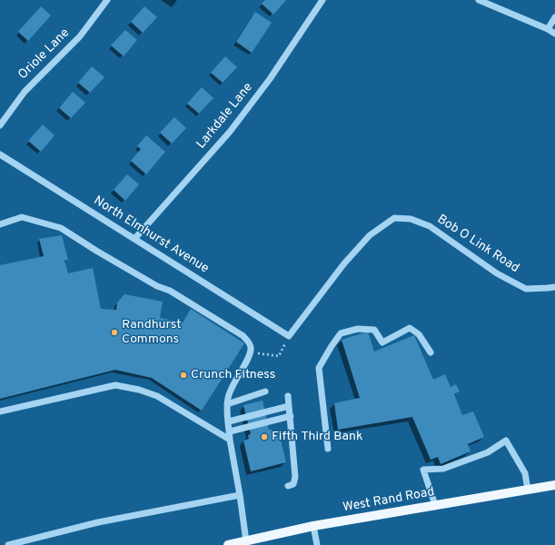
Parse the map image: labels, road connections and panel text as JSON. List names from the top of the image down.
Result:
{
  "streets": {
    "main road": ["West Rand Road"],
    "street": [
      "Oriole Lane",
      "Larkdale Lane",
      "North Elmhurst Avenue",
      "Bob O Link Road"
    ]
  },
  "crossings": [
    ["Larkdale Lane", "North Elmhurst Avenue"],
    ["North Elmhurst Avenue", "Bob O Link Road"]
  ],
  "places": ["Randhurst Commons", "Crunch Fitness", "Fifth Third Bank"]
}
